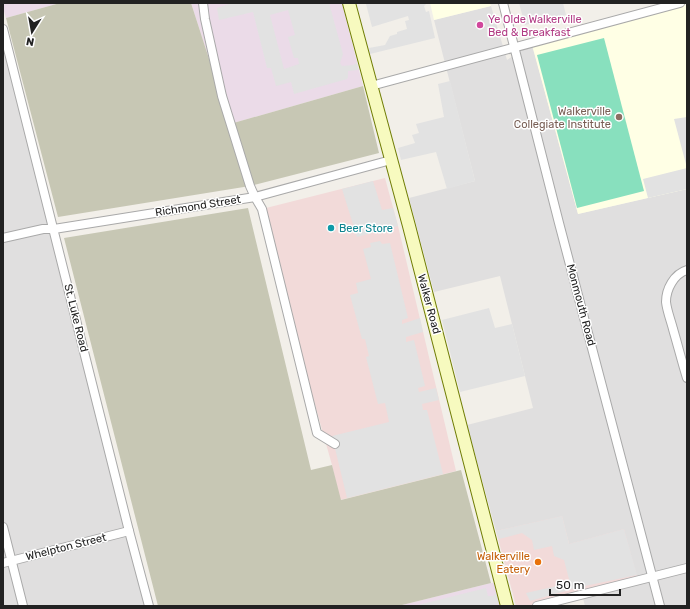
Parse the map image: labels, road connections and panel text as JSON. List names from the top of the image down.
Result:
{
  "streets": {
    "main road": ["Walker Road"],
    "street": [
      "Richmond Street",
      "Monmouth Road",
      "St. Luke Road",
      "Whelpton Street"
    ]
  },
  "crossings": [
    ["Richmond Street", "Walker Road"],
    ["Richmond Street", "St. Luke Road"],
    ["St. Luke Road", "Whelpton Street"]
  ],
  "places": [
    "Ye Olde Walkerville Bed & Breakfast",
    "Walkerville Collegiate Institute",
    "Beer Store",
    "Walkerville Eatery"
  ],
  "scale_bar": "50 m",
  "north": "bottom"
}
